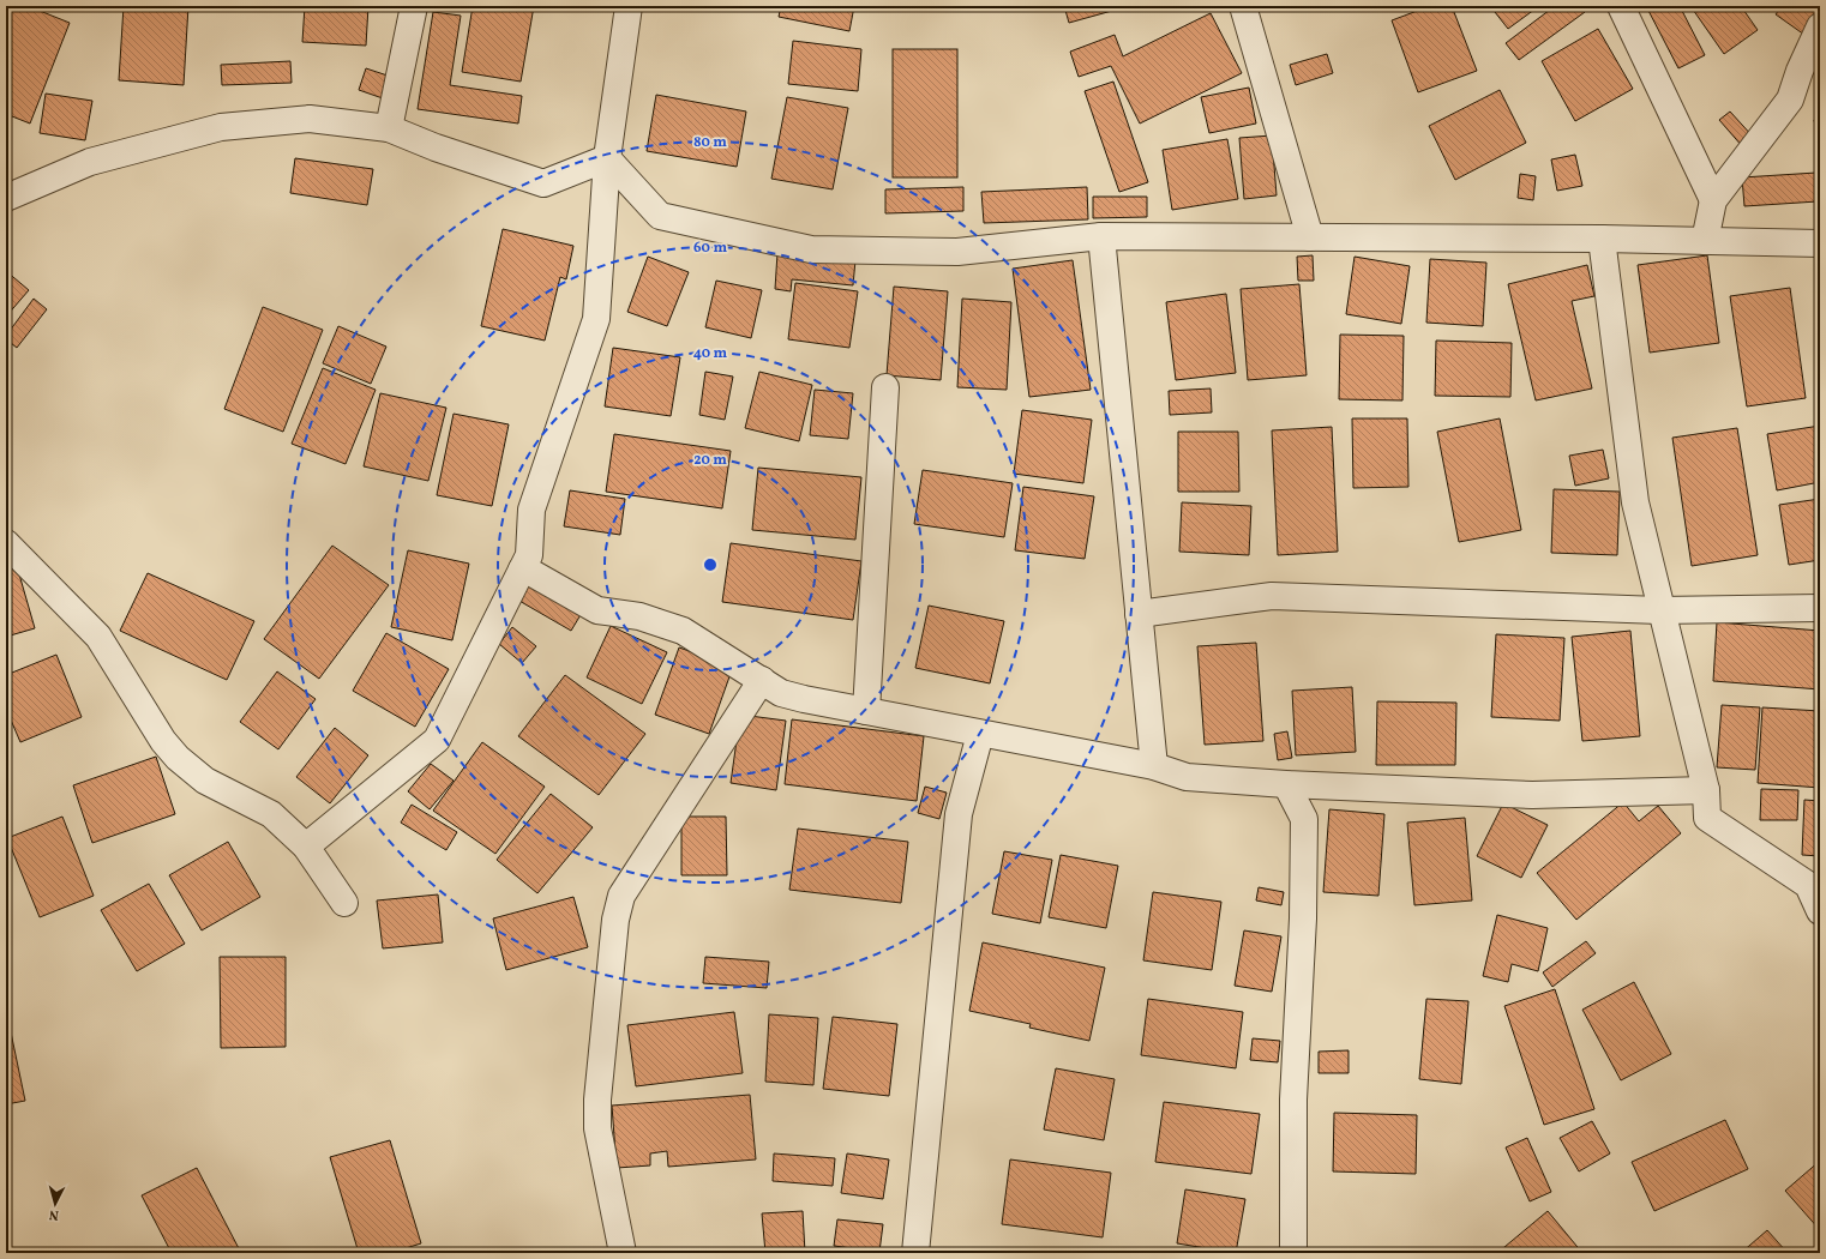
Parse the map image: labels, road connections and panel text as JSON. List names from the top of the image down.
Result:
{
  "north": "bottom",
  "rings": [
    "80 m",
    "60 m",
    "40 m",
    "20 m"
  ]
}
